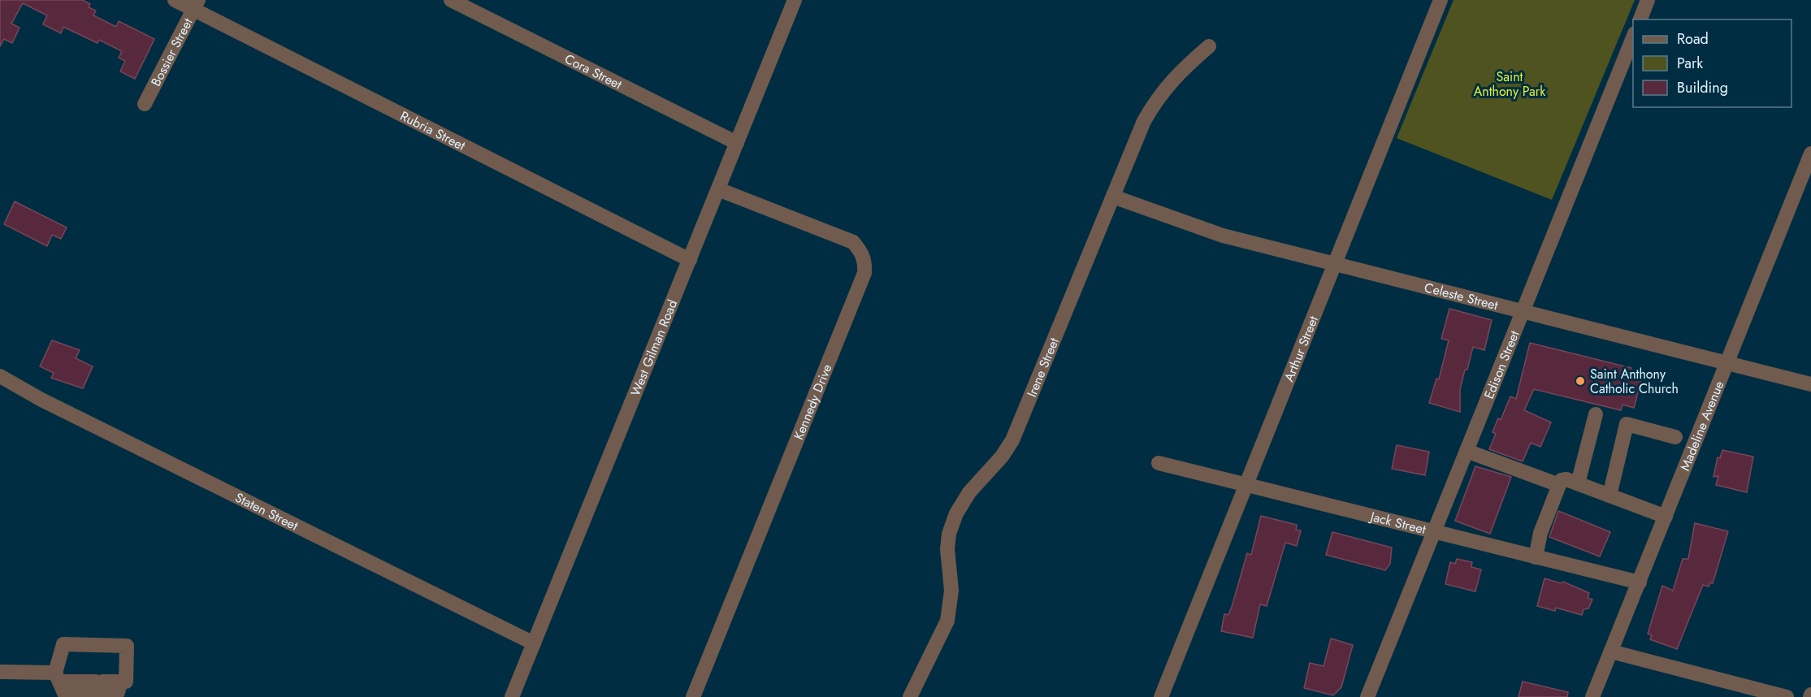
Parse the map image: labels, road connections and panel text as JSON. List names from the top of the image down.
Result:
{
  "streets": {
    "street": [
      "Bossier Street",
      "Cora Street",
      "Rubria Street",
      "Celeste Street",
      "West Gilman Road",
      "Arthur Street",
      "Edison Street",
      "Irene Street",
      "Kennedy Drive",
      "Madeline Avenue",
      "Staten Street",
      "Jack Street"
    ]
  },
  "crossings": [
    ["Bossier Street", "Rubria Street"],
    ["Cora Street", "West Gilman Road"],
    ["Rubria Street", "West Gilman Road"],
    ["Celeste Street", "Arthur Street"],
    ["Celeste Street", "Edison Street"],
    ["Celeste Street", "Irene Street"],
    ["Celeste Street", "Madeline Avenue"],
    ["West Gilman Road", "Kennedy Drive"],
    ["West Gilman Road", "Staten Street"],
    ["Arthur Street", "Jack Street"],
    ["Edison Street", "Jack Street"],
    ["Madeline Avenue", "Jack Street"]
  ],
  "parks": ["Saint Anthony Park"],
  "places": ["Saint Anthony Catholic Church"],
  "legend": ["Road", "Park", "Building"]
}
